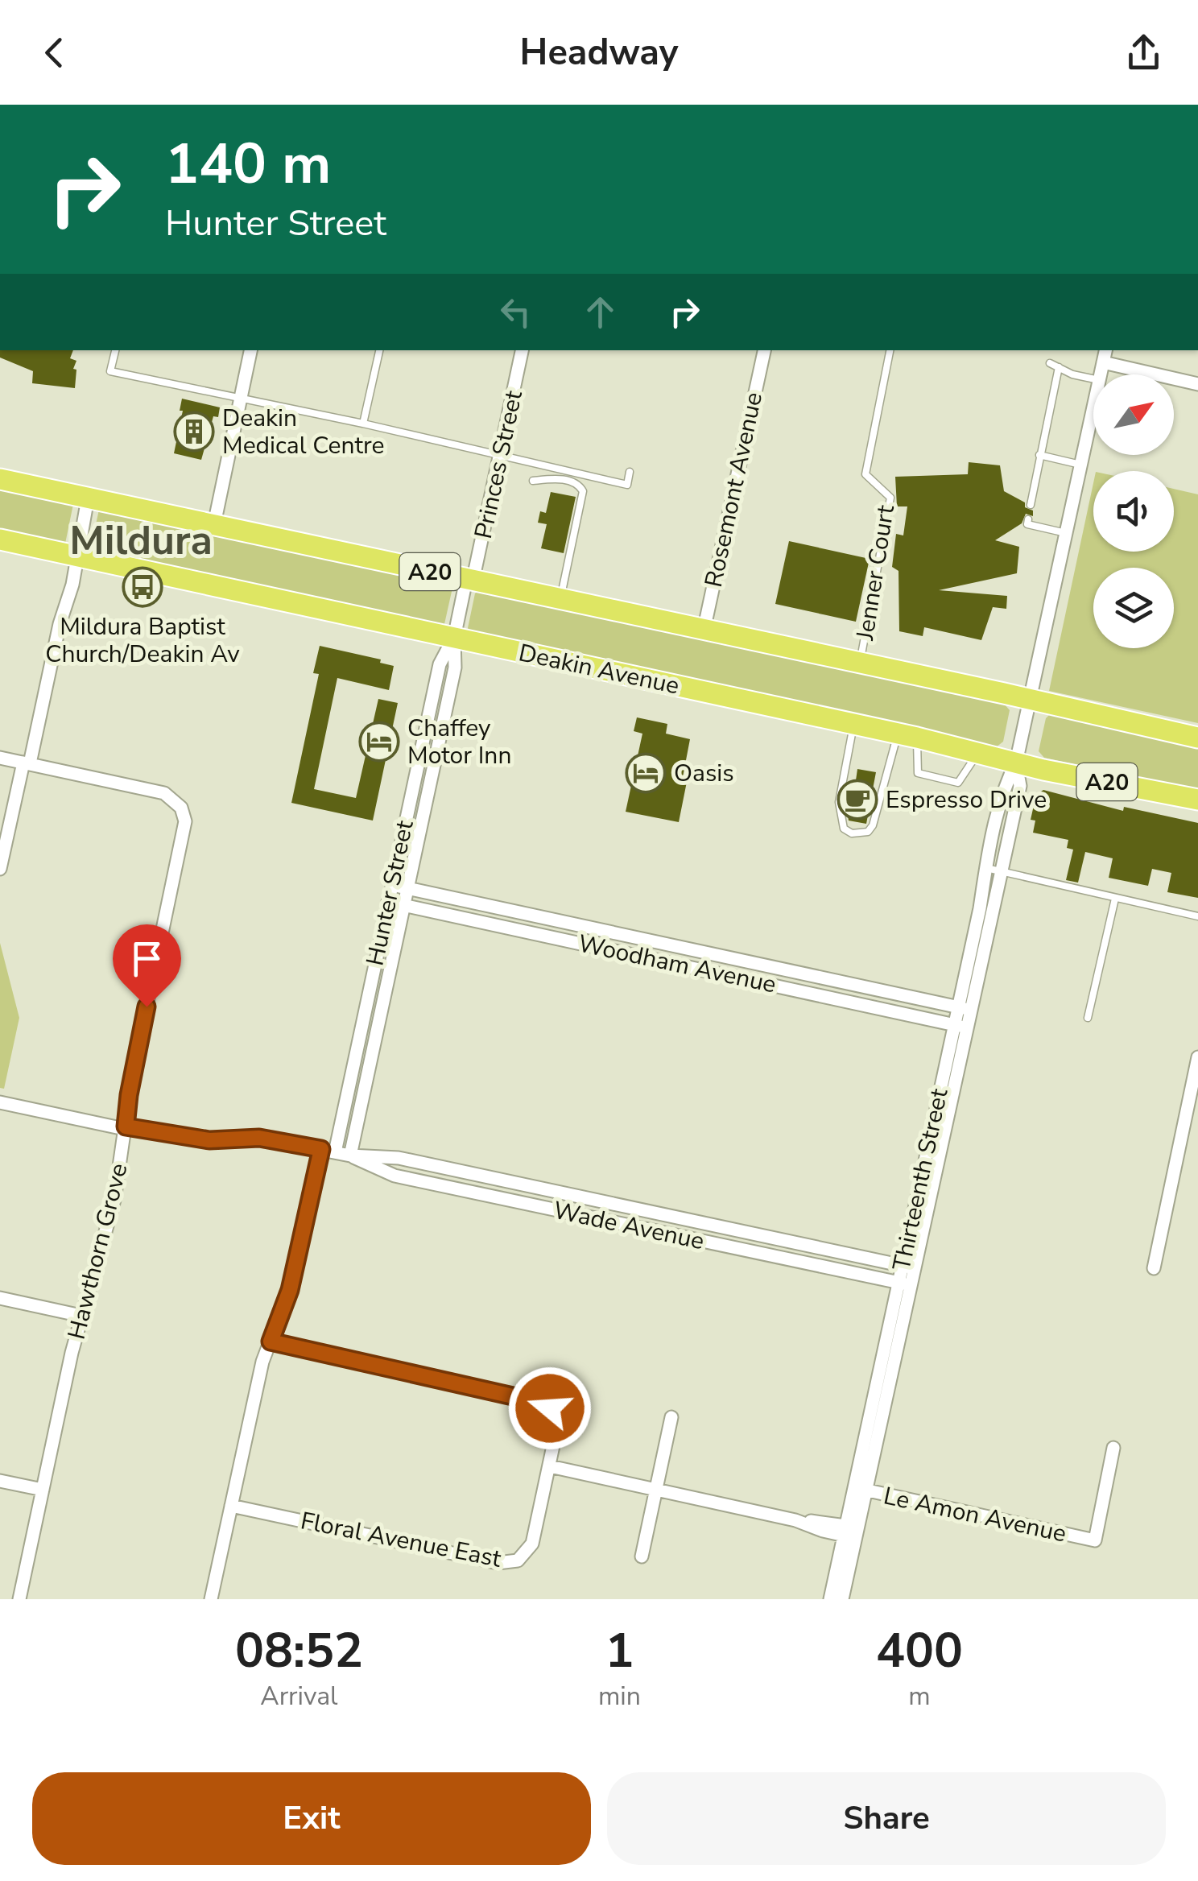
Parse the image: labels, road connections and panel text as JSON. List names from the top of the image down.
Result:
{
  "streets": {
    "highway": ["A20", "Deakin Avenue"],
    "street": [
      "Princes Street",
      "Rosemont Avenue",
      "Hunter Street",
      "Woodham Avenue",
      "Thirteenth Street",
      "Wade Avenue",
      "Hawthorn Grove",
      "Le Amon Avenue",
      "Floral Avenue East"
    ],
    "lane": ["Jenner Court"]
  },
  "crossings": [
    ["Princes Street", "A20"],
    ["Princes Street", "Hunter Street"],
    ["Rosemont Avenue", "A20"],
    ["A20", "Jenner Court"],
    ["A20", "Hunter Street"],
    ["A20", "Thirteenth Street"],
    ["Deakin Avenue", "Hunter Street"],
    ["Deakin Avenue", "Thirteenth Street"],
    ["Hunter Street", "Woodham Avenue"],
    ["Hunter Street", "Wade Avenue"],
    ["Woodham Avenue", "Thirteenth Street"],
    ["Thirteenth Street", "Wade Avenue"],
    ["Thirteenth Street", "Le Amon Avenue"],
    ["Wade Avenue", "Hawthorn Grove"]
  ],
  "districts": ["Mildura"],
  "places": {
    "building": ["Deakin Medical Centre"],
    "bus stop": ["Mildura Baptist Church/Deakin Av"],
    "hotel": ["Chaffey Motor Inn", "Oasis"],
    "cafe": ["Espresso Drive"]
  },
  "north": "top right",
  "page": {
    "header": "Headway",
    "turn": ["140 m", "Hunter Street"],
    "eta": [
      "08:52",
      "Arrival",
      "1",
      "min",
      "400",
      "m"
    ],
    "buttons": ["Exit", "Share"]
  }
}
